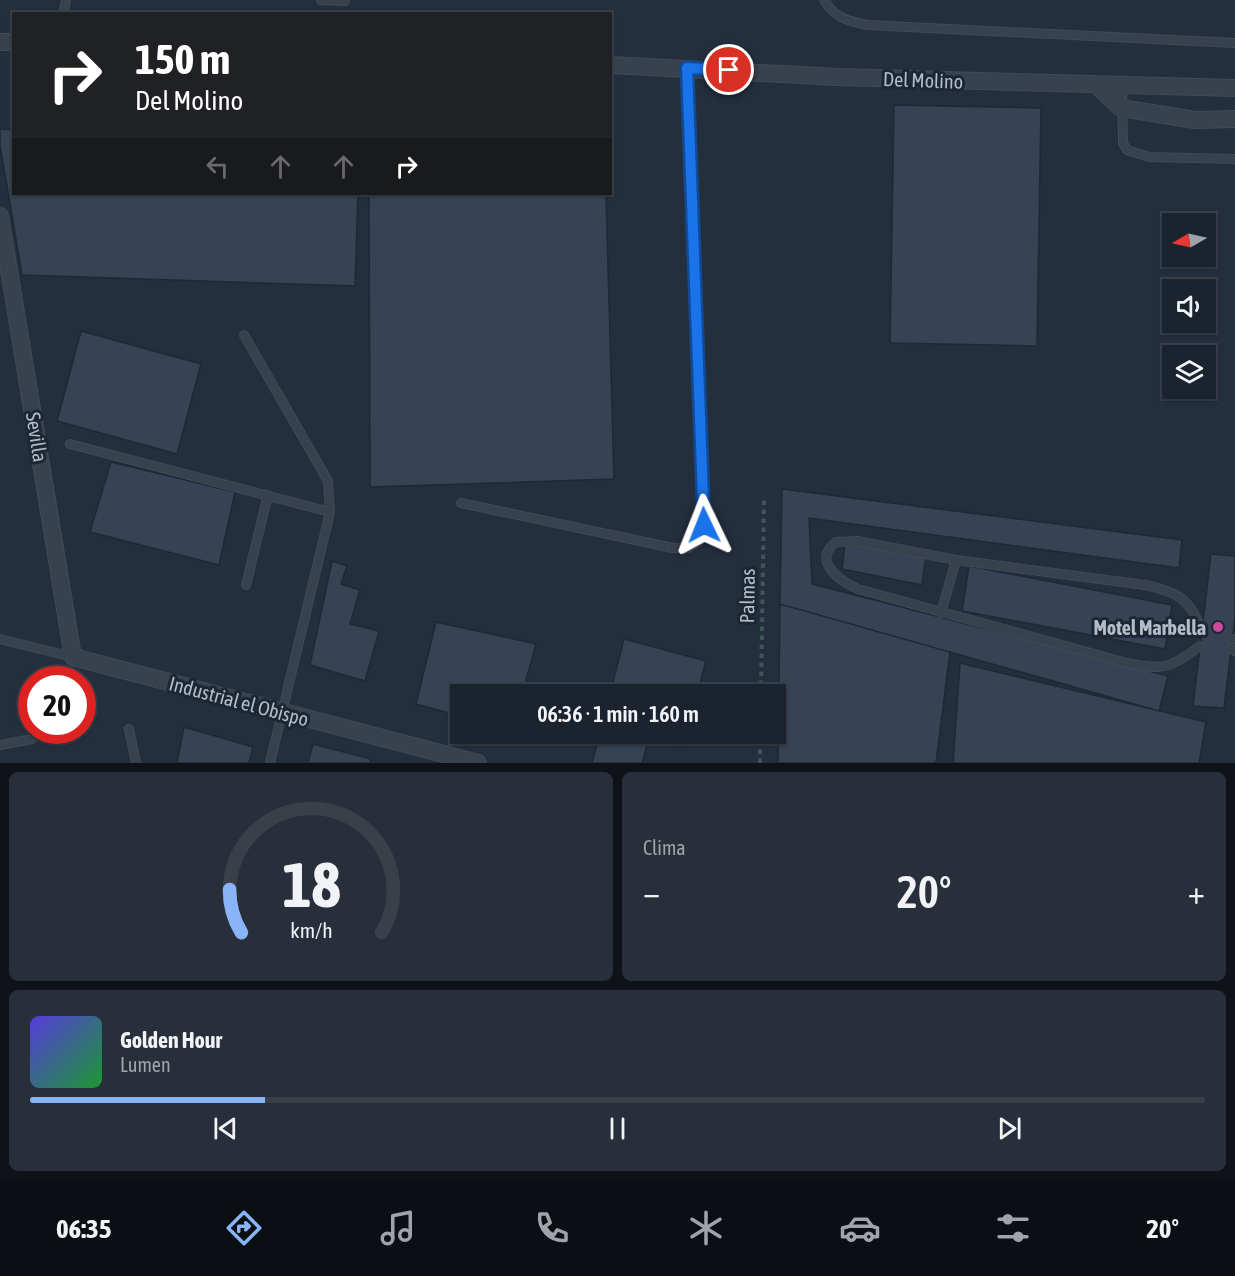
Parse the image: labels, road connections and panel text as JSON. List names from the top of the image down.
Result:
{
  "streets": {
    "street": ["Del Molino", "Sevilla", "Industrial el Obispo"],
    "path": ["Palmas"]
  },
  "crossings": [
    ["Sevilla", "Industrial el Obispo"]
  ],
  "places": ["Motel Marbella"],
  "north": "left",
  "page": {
    "turn": ["150 m", "Del Molino"],
    "limit": "20",
    "trip": "06:36 · 1 min · 160 m",
    "tile": "Clima",
    "heat": ["−", "20°", "+"],
    "song": ["Golden Hour", "Lumen"],
    "tabs": ["06:35", "20°"],
    "gauge": ["18", "km/h"]
  }
}
